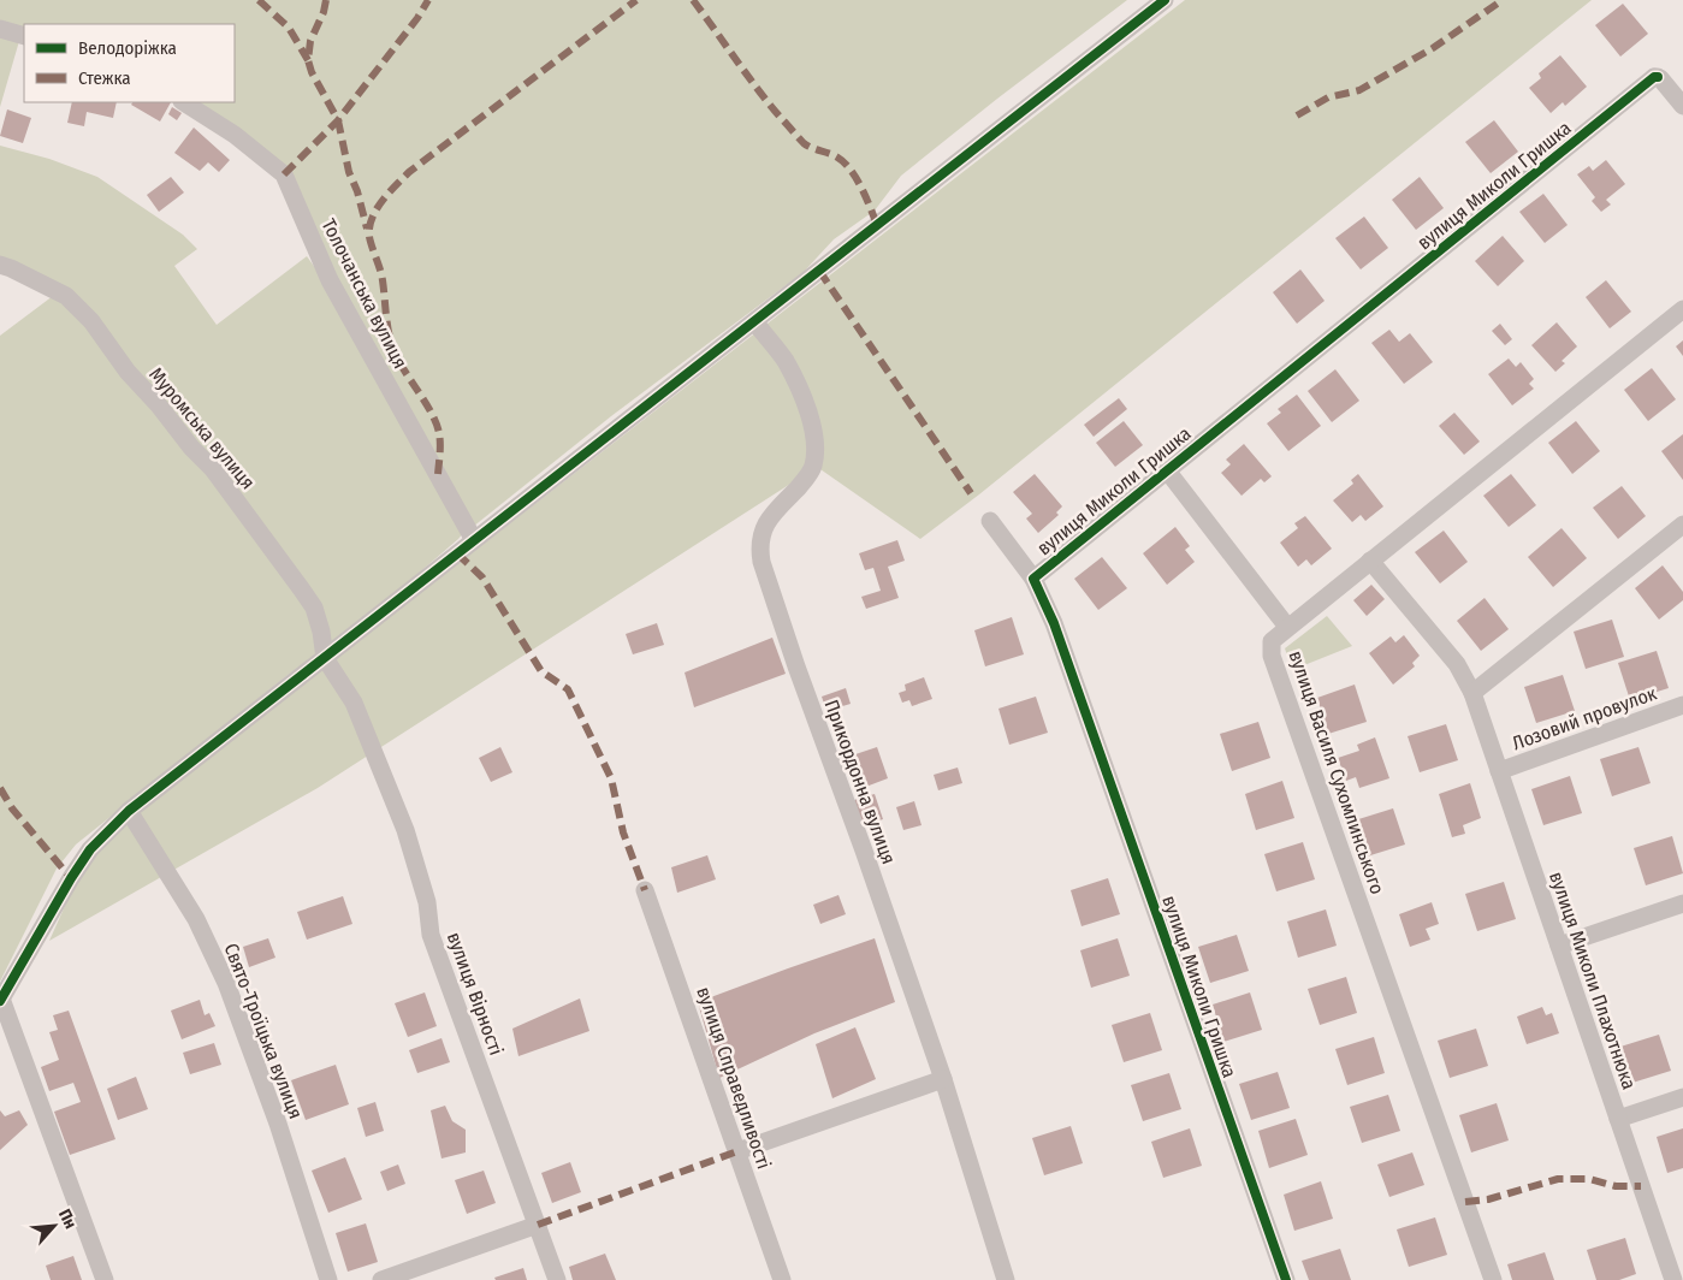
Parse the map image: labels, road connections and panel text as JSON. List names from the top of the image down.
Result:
{
  "streets": {
    "street": [
      "вулиця Миколи Гришка",
      "Толочанська вулиця",
      "Муромська вулиця",
      "Лозовий провулок",
      "вулиця Василя Сухомлинського",
      "Прикордонна вулиця",
      "вулиця Миколи Плахотнюка",
      "вулиця Вірності",
      "Свято-Троїцька вулиця",
      "вулиця Справедливості"
    ]
  },
  "crossings": [
    ["Муромська вулиця", "вулиця Вірності"],
    ["Лозовий провулок", "вулиця Миколи Плахотнюка"],
    ["вулиця Василя Сухомлинського", "вулиця Миколи Плахотнюка"]
  ],
  "legend": ["Велодоріжка", "Стежка"],
  "north": "top right"
}
